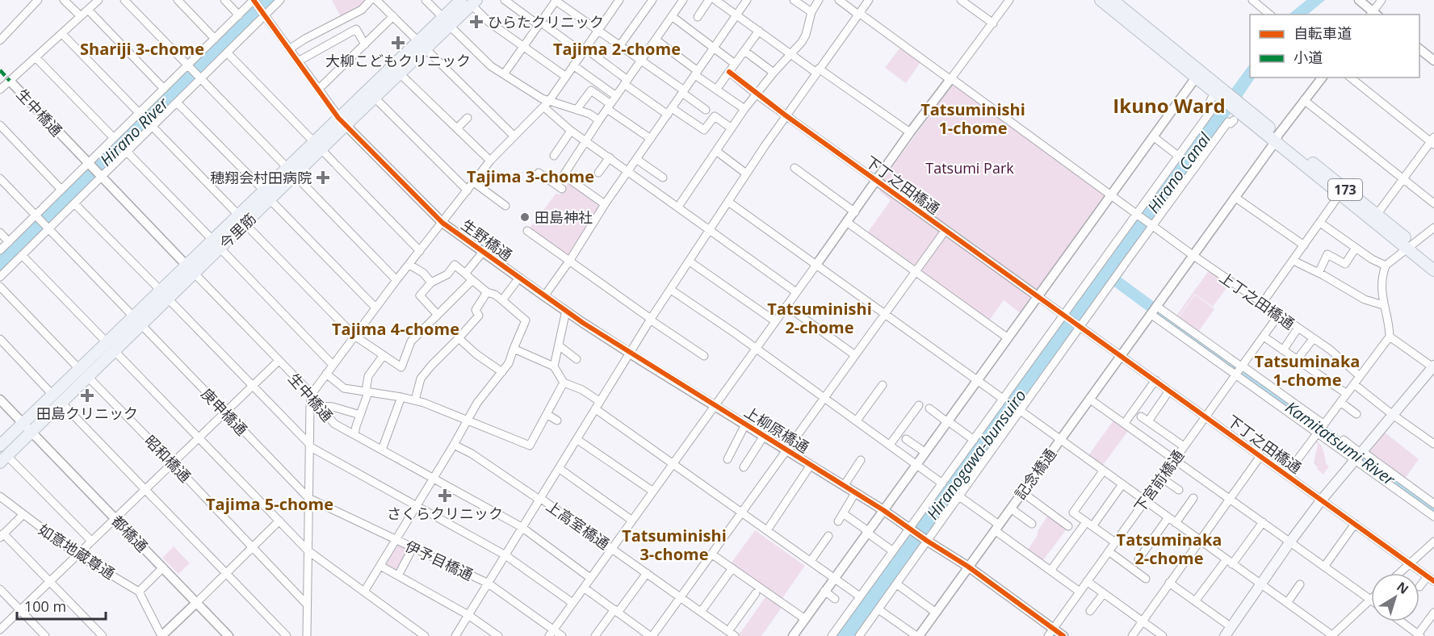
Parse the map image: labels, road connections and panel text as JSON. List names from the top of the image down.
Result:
{
  "streets": {
    "main road": ["173", "今里筋"],
    "street": [
      "生中橋通",
      "下丁之田橋通",
      "生野橋通",
      "上丁之田橋通",
      "庚申橋通",
      "上柳原橋通",
      "昭和橋通",
      "記念橋通",
      "下宮前橋通",
      "上高室橋通",
      "都橋通",
      "如意地蔵尊通",
      "伊予目橋通"
    ]
  },
  "crossings": [
    ["生中橋通", "今里筋"],
    ["下丁之田橋通", "記念橋通"],
    ["下丁之田橋通", "下宮前橋通"],
    ["173", "記念橋通"],
    ["今里筋", "生野橋通"],
    ["今里筋", "庚申橋通"],
    ["今里筋", "昭和橋通"],
    ["今里筋", "都橋通"],
    ["生野橋通", "上柳原橋通"],
    ["上丁之田橋通", "記念橋通"],
    ["上丁之田橋通", "下宮前橋通"],
    ["庚申橋通", "伊予目橋通"]
  ],
  "districts": [
    "Shariji 3-chome",
    "Tajima 2-chome",
    "Ikuno Ward",
    "Tatsuminishi 1-chome",
    "Tajima 3-chome",
    "Tatsuminishi 2-chome",
    "Tajima 4-chome",
    "Tatsuminaka 1-chome",
    "Tajima 5-chome",
    "Tatsuminishi 3-chome",
    "Tatsuminaka 2-chome"
  ],
  "water": [
    "Hirano River",
    "Hirano Canal",
    "Kamitatsumi River",
    "Hiranogawa-bunsuiro"
  ],
  "parks": ["Tatsumi Park"],
  "places": {
    "health": [
      "ひらたクリニック",
      "大柳こどもクリニック",
      "穂翔会村田病院",
      "田島クリニック",
      "さくらクリニック"
    ],
    "other": ["田島神社"]
  },
  "legend": ["自転車道", "小道"],
  "scale_bar": "100 m",
  "north": "top right"
}
